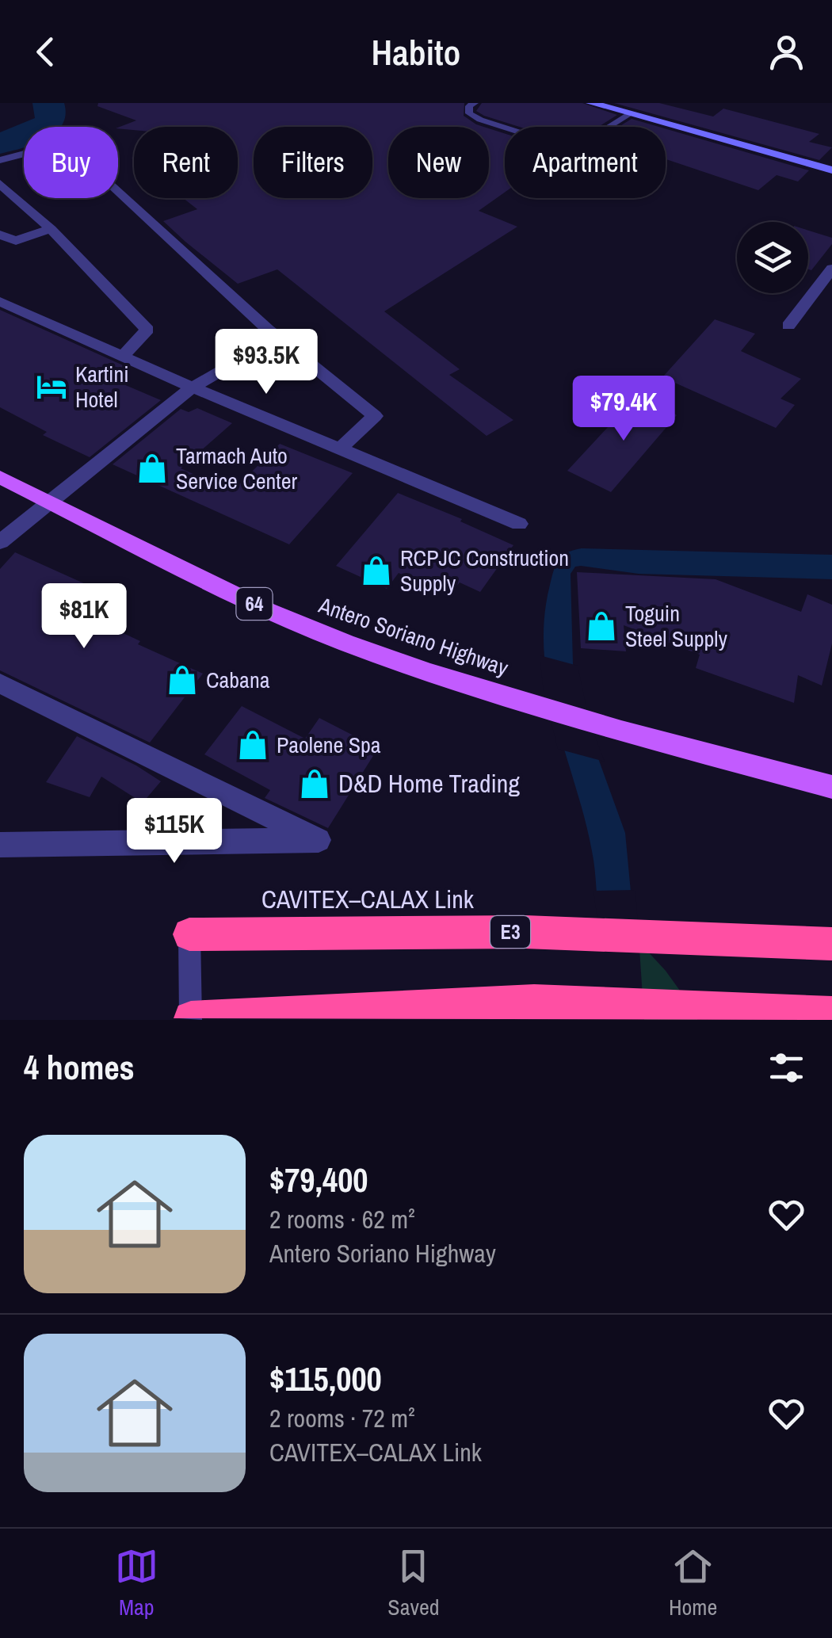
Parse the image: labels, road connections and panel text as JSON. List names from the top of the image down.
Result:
{
  "streets": {
    "highway": ["CAVITEX–CALAX Link", "E3"],
    "main road": ["64", "Antero Soriano Highway"]
  },
  "places": {
    "hotel": ["Kartini Hotel"],
    "shop": [
      "Tarmach Auto Service Center",
      "RCPJC Construction Supply",
      "Toguin Steel Supply",
      "Cabana",
      "Paolene Spa",
      "D&D Home Trading"
    ]
  },
  "page": {
    "header": "Habito",
    "chip": [
      "Buy",
      "Rent",
      "Filters",
      "New",
      "Apartment"
    ],
    "price": [
      "$93.5K",
      "$79.4K",
      "$81K",
      "$115K"
    ],
    "heading": "4 homes",
    "list": [
      {
        "name": "$79,400",
        "note": "2 rooms · 62 m² · Antero Soriano Highway"
      },
      {
        "name": "$115,000",
        "note": "2 rooms · 72 m² · CAVITEX–CALAX Link"
      }
    ],
    "tabs": ["Map", "Saved", "Home"]
  }
}
